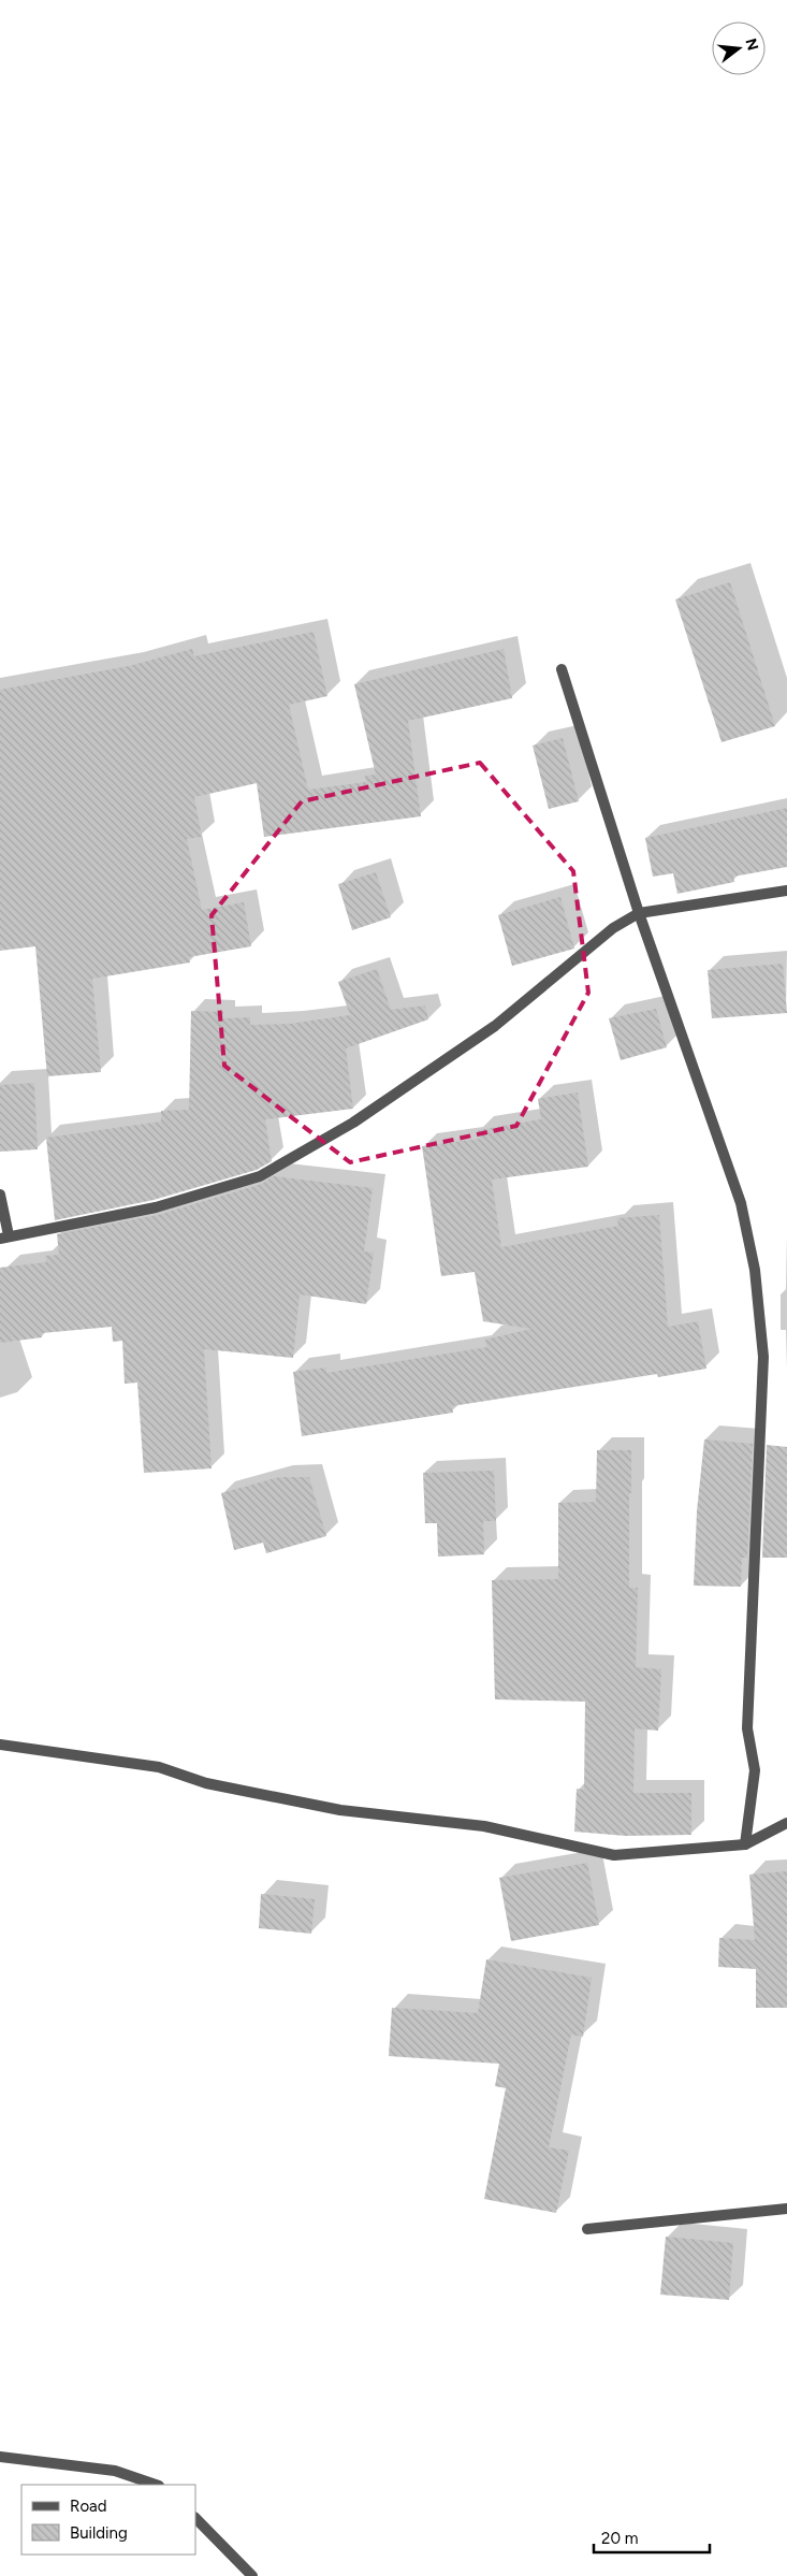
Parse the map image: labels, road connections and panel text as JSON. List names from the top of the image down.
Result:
{
  "legend": ["Road", "Building"],
  "scale_bar": "20 m",
  "north": "right"
}
